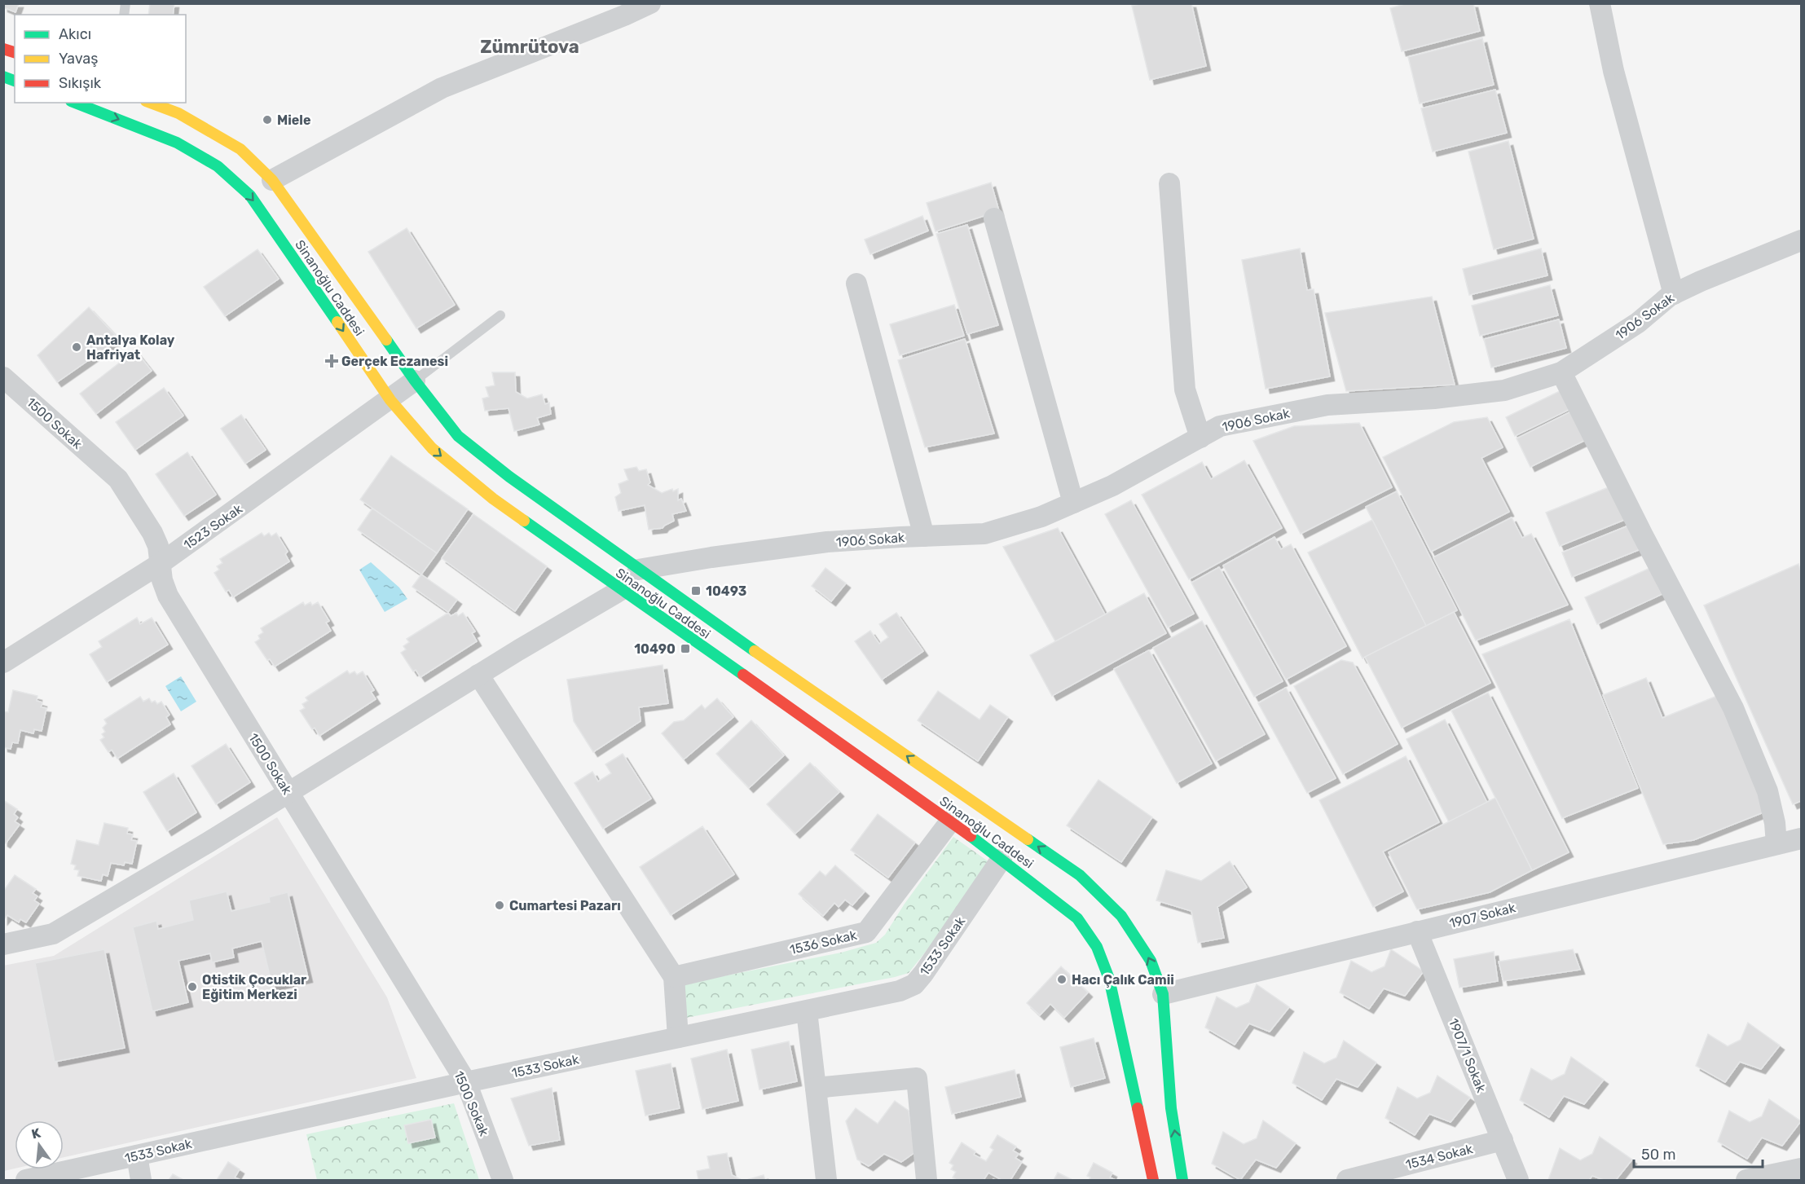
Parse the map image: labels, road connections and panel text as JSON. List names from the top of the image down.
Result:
{
  "streets": {
    "main road": ["Si̇nanoğlu Caddesi"],
    "street": [
      "1906 Sokak",
      "1500 Sokak",
      "1523 Sokak",
      "1907 Sokak",
      "1536 Sokak",
      "1533 Sokak",
      "1907/1 Sokak",
      "1534 Sokak"
    ]
  },
  "crossings": [
    ["Si̇nanoğlu Caddesi", "1906 Sokak"],
    ["Si̇nanoğlu Caddesi", "1523 Sokak"],
    ["Si̇nanoğlu Caddesi", "1907 Sokak"],
    ["Si̇nanoğlu Caddesi", "1536 Sokak"],
    ["Si̇nanoğlu Caddesi", "1533 Sokak"],
    ["1500 Sokak", "1523 Sokak"],
    ["1500 Sokak", "1533 Sokak"],
    ["1907 Sokak", "1907/1 Sokak"],
    ["1907/1 Sokak", "1534 Sokak"]
  ],
  "districts": ["Zümrütova"],
  "places": {
    "other": [
      "Miele",
      "Antalya Kolay Hafriyat",
      "Cumartesi Pazarı",
      "Hacı Çalık Camii",
      "Otistik Çocuklar Eğitim Merkezi"
    ],
    "health": ["Gerçek Eczanesi"],
    "transit": ["10493", "10490"]
  },
  "legend": ["Akıcı", "Yavaş", "Sıkışık"],
  "scale_bar": "50 m",
  "north": "top"
}
